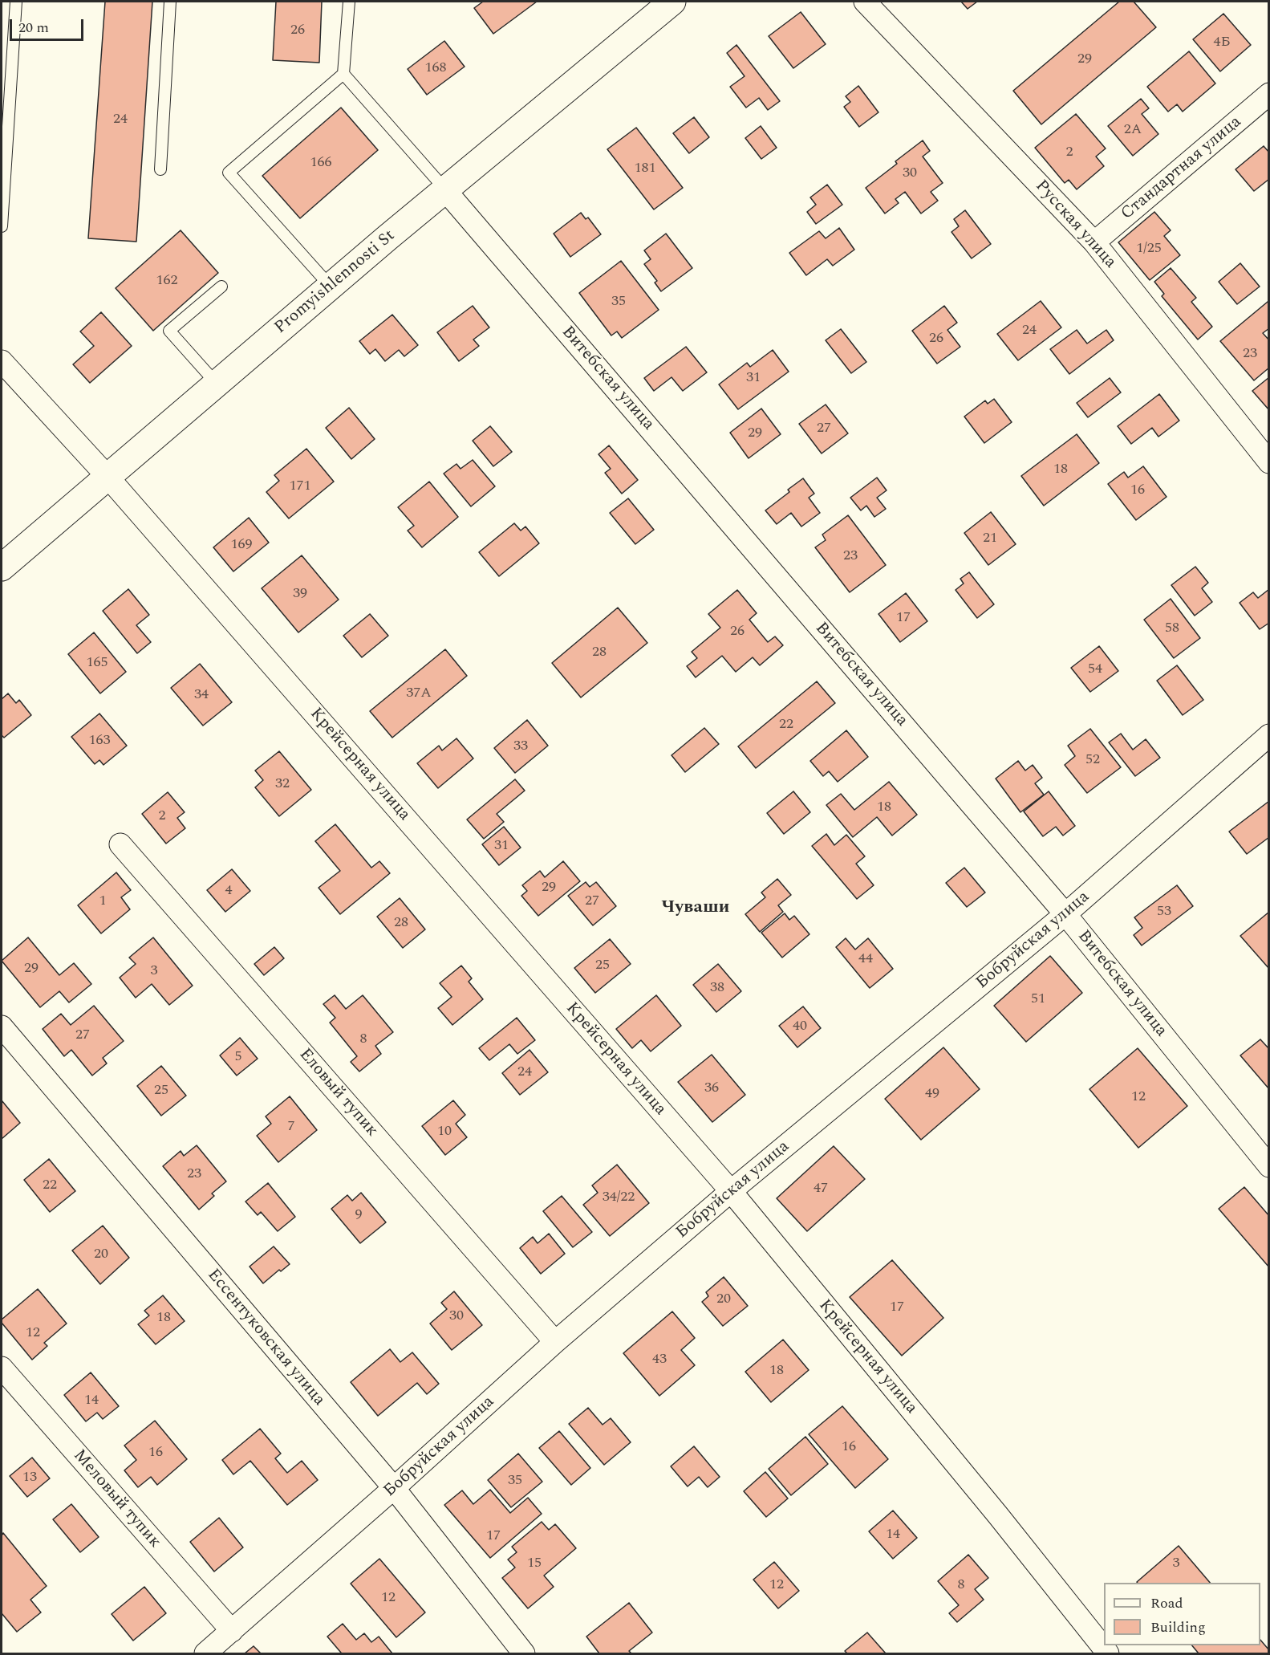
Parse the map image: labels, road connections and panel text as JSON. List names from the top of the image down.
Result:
{
  "streets": {
    "main road": ["Promyishlennosti St"],
    "street": [
      "Стандартная улица",
      "Русская улица",
      "Витебская улица",
      "Крейсерная улица",
      "Бобруйская улица",
      "Еловый тупик",
      "Ессентуковская улица",
      "Меловый тупик"
    ]
  },
  "crossings": [
    ["Стандартная улица", "Русская улица"],
    ["Promyishlennosti St", "Витебская улица"],
    ["Promyishlennosti St", "Крейсерная улица"],
    ["Витебская улица", "Бобруйская улица"],
    ["Крейсерная улица", "Бобруйская улица"],
    ["Бобруйская улица", "Еловый тупик"],
    ["Бобруйская улица", "Ессентуковская улица"],
    ["Бобруйская улица", "Меловый тупик"]
  ],
  "districts": ["Чуваши"],
  "house_numbers": [
    "26",
    "4Б",
    "29",
    "168",
    "24",
    "2А",
    "2",
    "166",
    "181",
    "30",
    "1/25",
    "162",
    "35",
    "24",
    "26",
    "23",
    "31",
    "27",
    "29",
    "18",
    "171",
    "16",
    "21",
    "169",
    "23",
    "39",
    "17",
    "58",
    "26",
    "28",
    "165",
    "54",
    "37А",
    "34",
    "22",
    "163",
    "33",
    "52",
    "32",
    "18",
    "2",
    "31",
    "29",
    "4",
    "1",
    "27",
    "53",
    "28",
    "44",
    "25",
    "29",
    "3",
    "38",
    "51",
    "40",
    "27",
    "8",
    "5",
    "24",
    "36",
    "25",
    "49",
    "12",
    "7",
    "10",
    "23",
    "22",
    "47",
    "34/22",
    "9",
    "20",
    "20",
    "17",
    "30",
    "18",
    "12",
    "43",
    "18",
    "14",
    "16",
    "16",
    "13",
    "35",
    "14",
    "17",
    "15",
    "3",
    "12",
    "8",
    "12"
  ],
  "legend": ["Road", "Building"],
  "scale_bar": "20 m"
}
